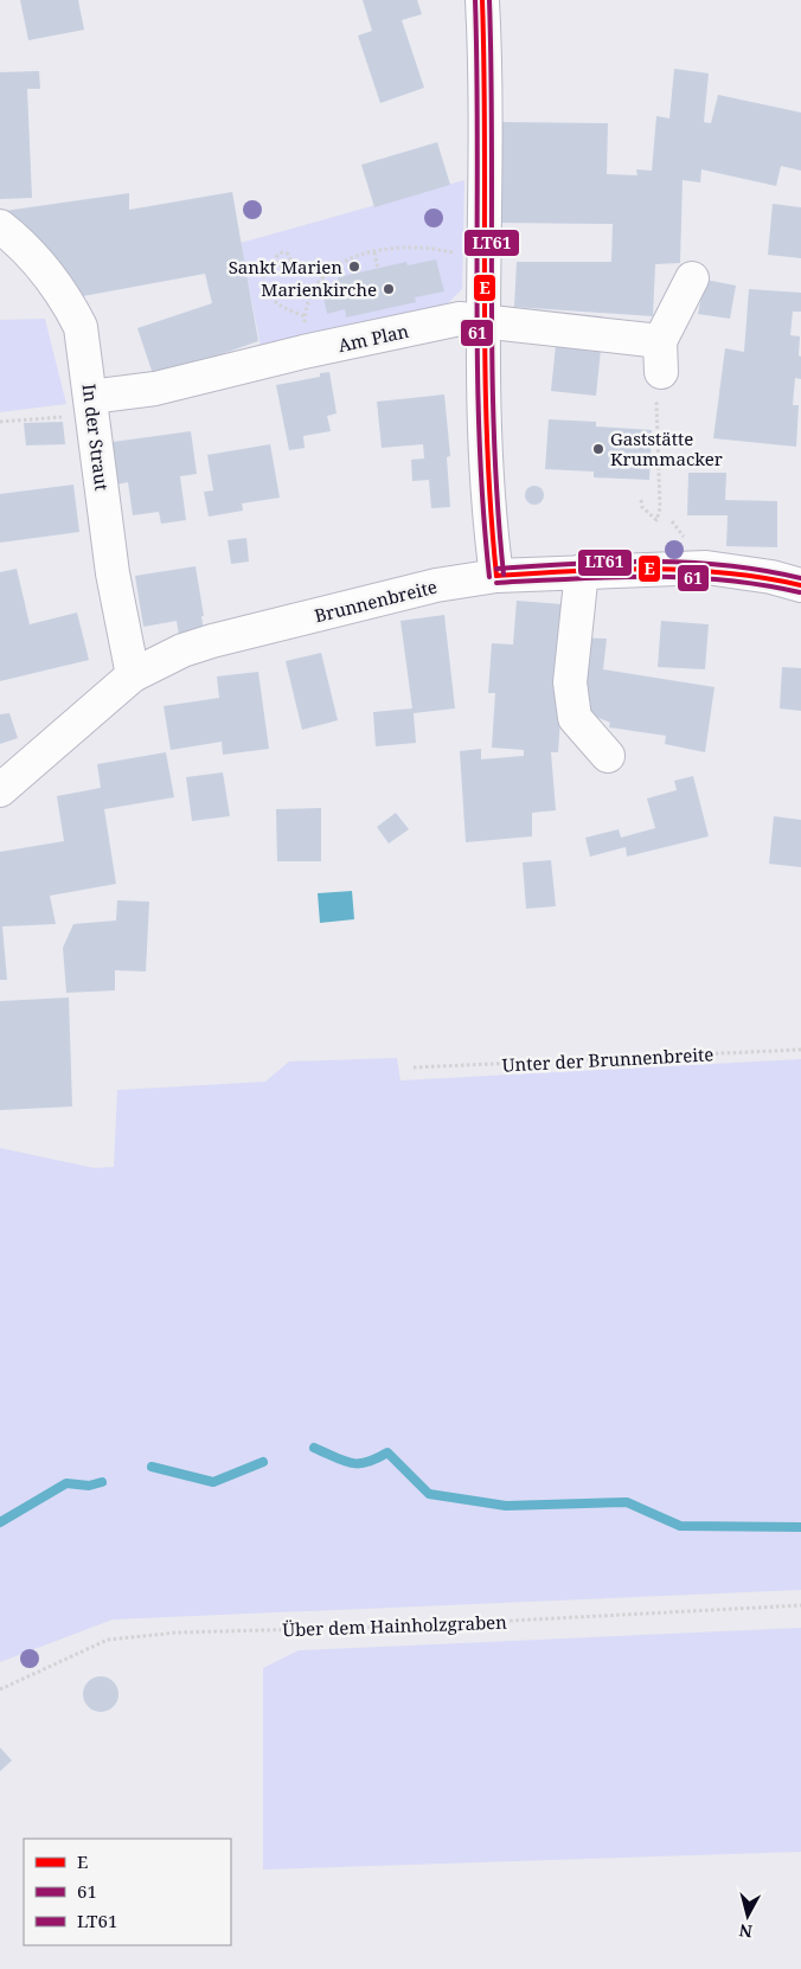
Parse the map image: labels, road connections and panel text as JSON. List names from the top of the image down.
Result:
{
  "streets": {
    "street": ["Am Plan", "In der Straut", "Brunnenbreite"],
    "path": ["Unter der Brunnenbreite", "Über dem Hainholzgraben"]
  },
  "crossings": [
    ["Am Plan", "In der Straut"],
    ["In der Straut", "Brunnenbreite"]
  ],
  "places": ["Sankt Marien", "Marienkirche", "Gaststätte Krummacker"],
  "lines": ["transit line E", "transit line 61", "transit line LT61"],
  "legend": ["E", "61", "LT61"],
  "north": "bottom"
}
